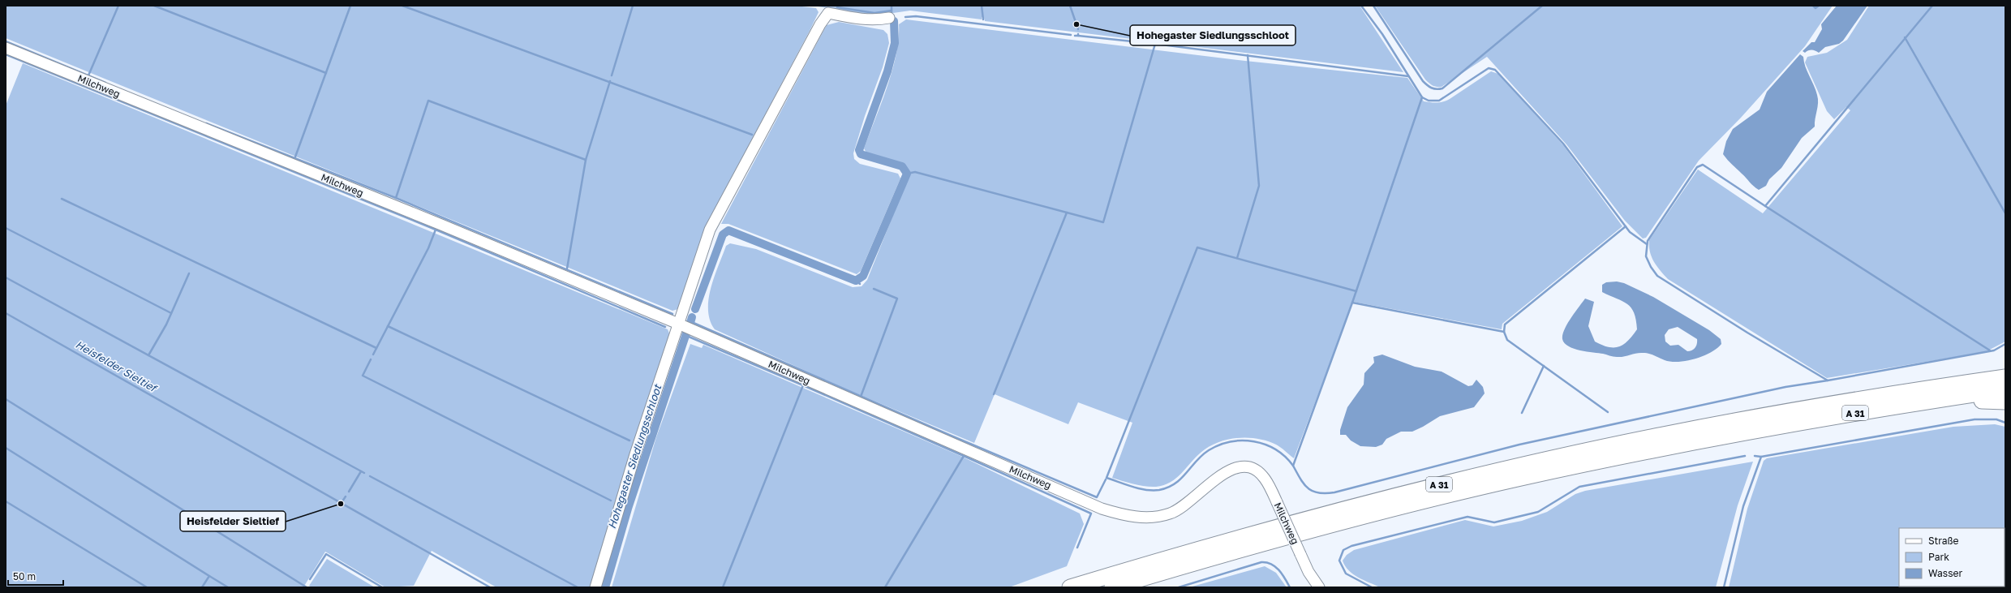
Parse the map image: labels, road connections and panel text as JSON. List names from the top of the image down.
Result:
{
  "streets": {
    "highway": ["A 31"],
    "street": ["Milchweg"]
  },
  "water": ["Heisfelder Sieltief", "Hohegaster Siedlungsschloot"],
  "places": ["Hohegaster Siedlungsschloot", "Heisfelder Sieltief"],
  "legend": ["Straße", "Park", "Wasser"],
  "scale_bar": "50 m"
}
